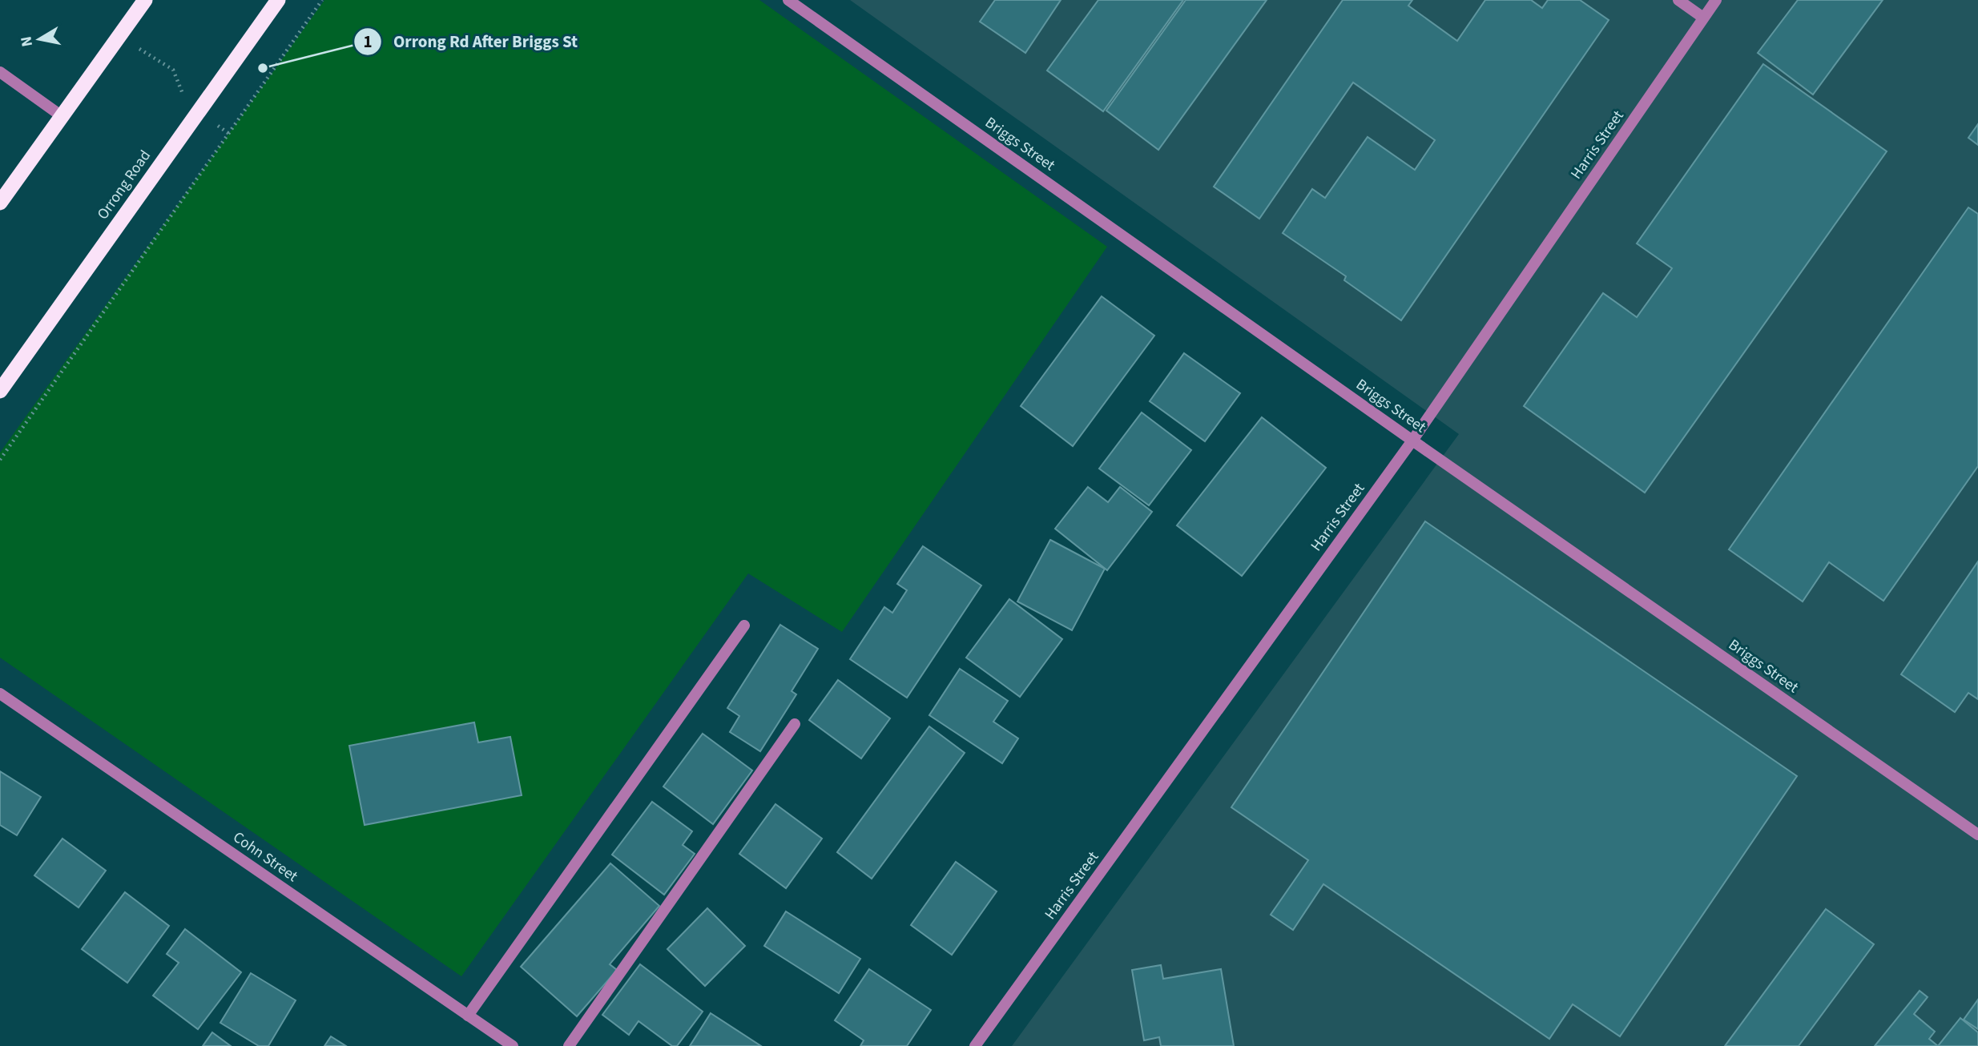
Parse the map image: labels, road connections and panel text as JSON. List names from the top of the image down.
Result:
{
  "streets": {
    "highway": ["Orrong Road"],
    "street": ["Briggs Street", "Harris Street", "Cohn Street"]
  },
  "crossings": [
    ["Briggs Street", "Harris Street"]
  ],
  "places": ["Orrong Rd After Briggs St"],
  "north": "left"
}
